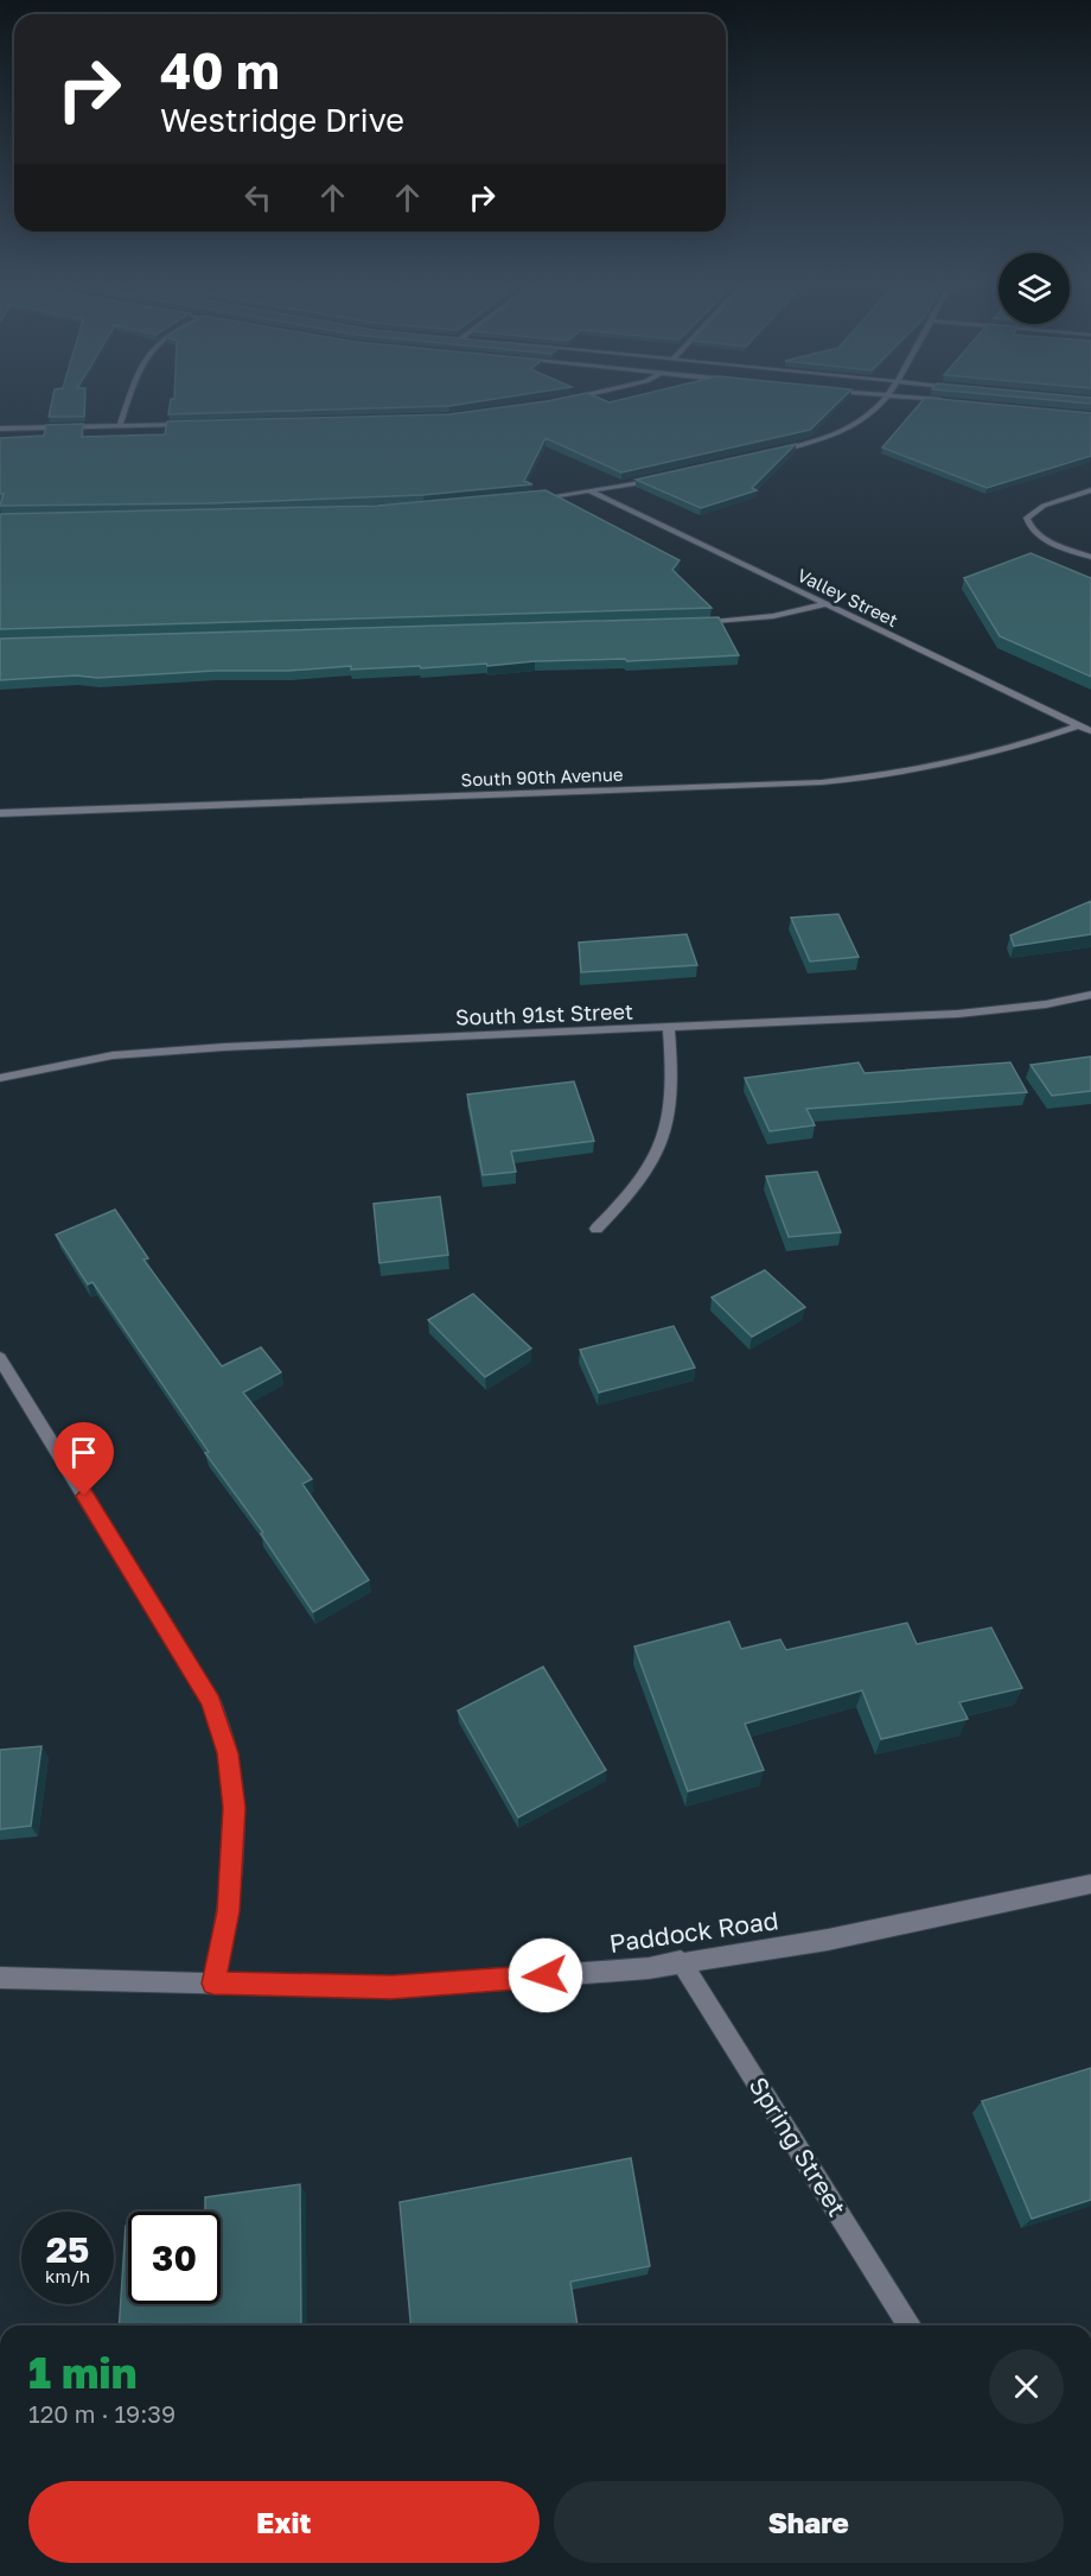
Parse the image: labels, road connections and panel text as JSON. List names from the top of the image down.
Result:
{
  "streets": {
    "street": [
      "Valley Street",
      "South 90th Avenue",
      "South 91st Street",
      "Paddock Road",
      "Spring Street"
    ]
  },
  "crossings": [
    ["Valley Street", "South 90th Avenue"],
    ["Paddock Road", "Spring Street"]
  ],
  "page": {
    "turn": ["40 m", "Westridge Drive"],
    "speed": "25 km/h",
    "limit": "30",
    "heading": ["1 min", "120 m · 19:39"],
    "buttons": ["Exit", "Share"]
  }
}
